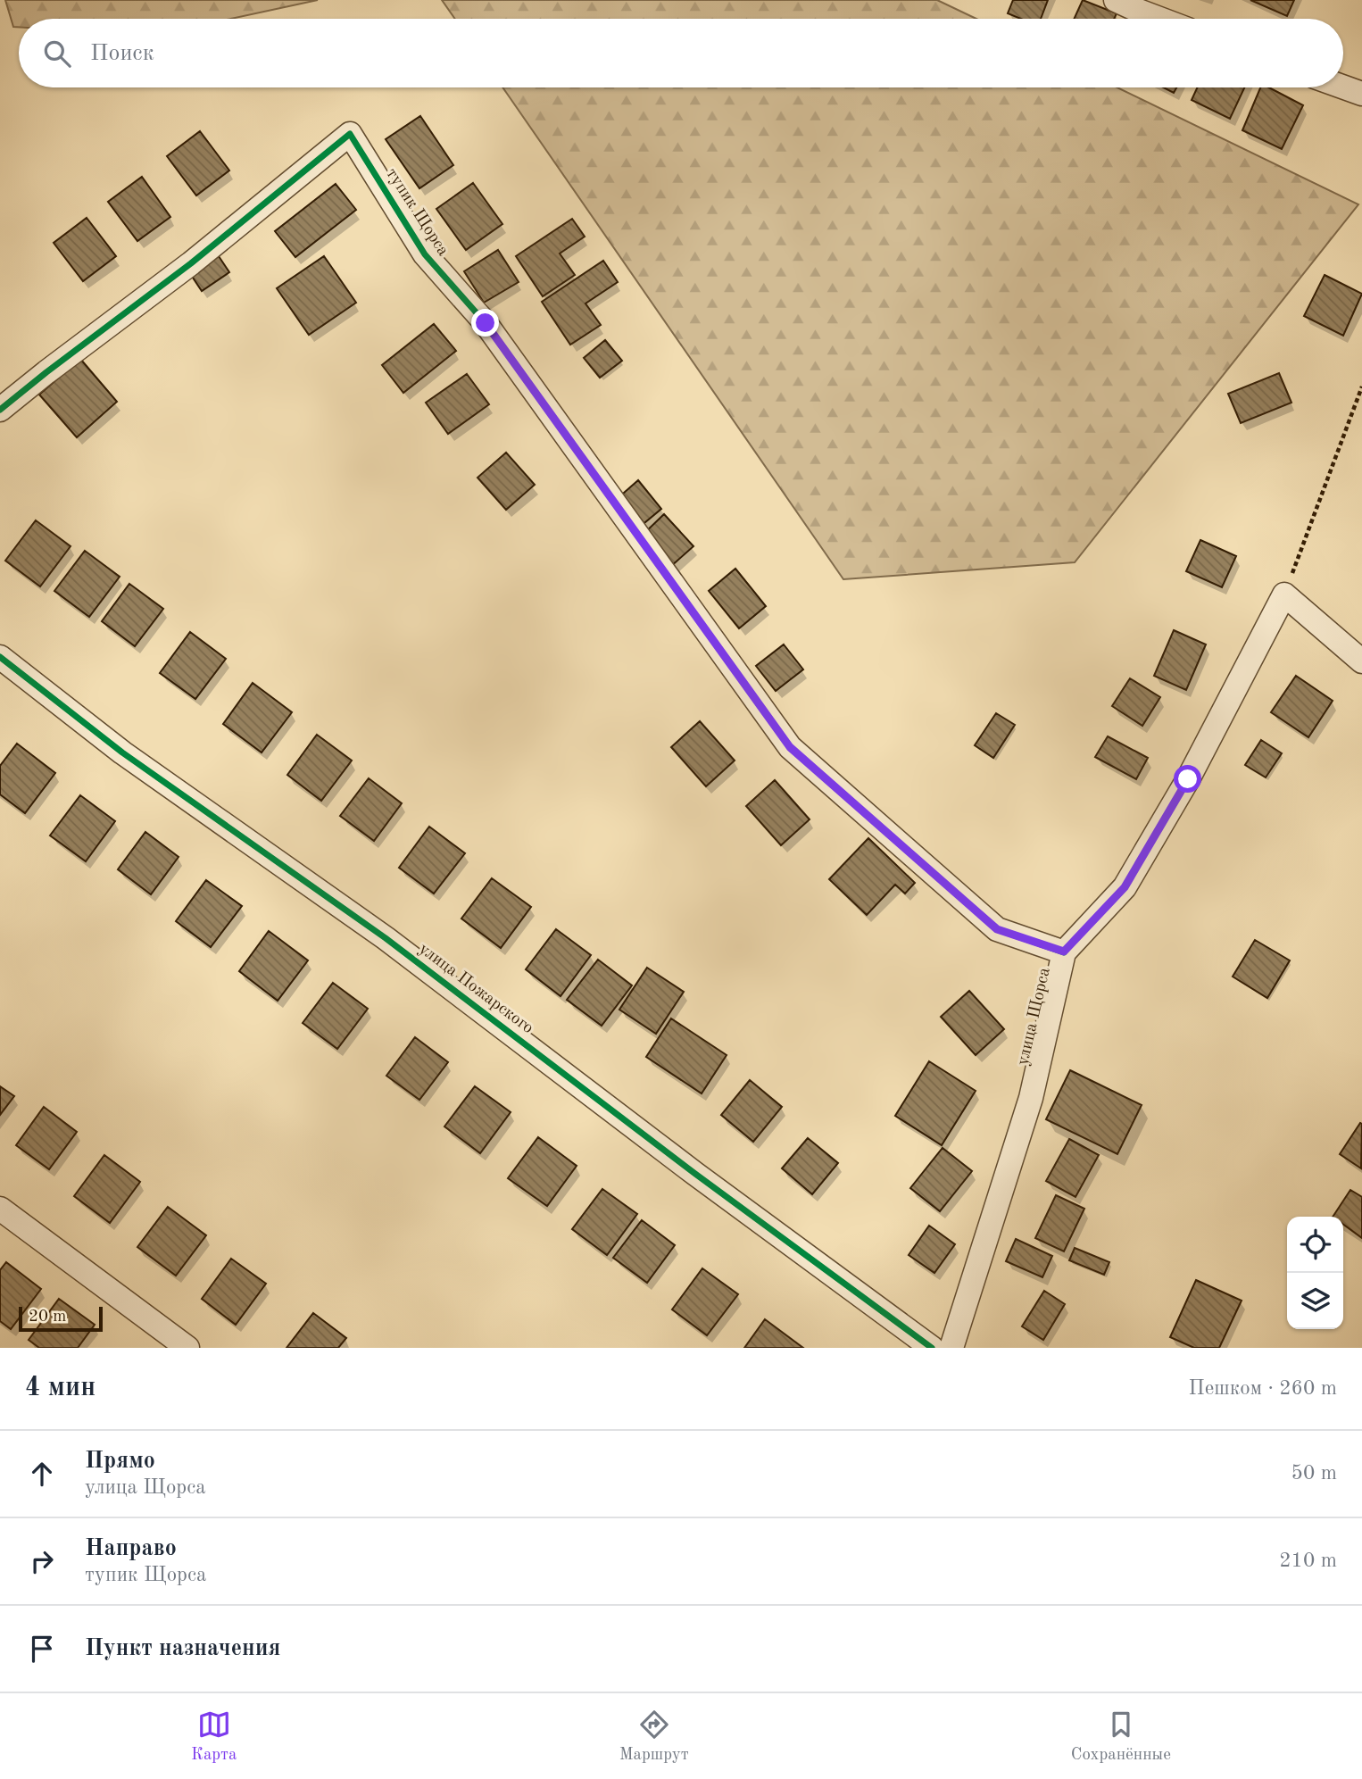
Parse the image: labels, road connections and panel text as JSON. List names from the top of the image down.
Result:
{
  "streets": {
    "street": ["тупик Щорса", "улица Пожарского", "улица Щорса"]
  },
  "crossings": [
    ["тупик Щорса", "улица Щорса"]
  ],
  "scale_bar": "20 m",
  "page": {
    "search": "Поиск",
    "scale": "20 m",
    "heading": ["4 мин", "Пешком · 260 m"],
    "list": [
      ["Прямо", "улица Щорса", "50 m"],
      ["Направо", "тупик Щорса", "210 m"],
      "Пункт назначения"
    ],
    "nav": ["Карта", "Маршрут", "Сохранённые"]
  }
}
